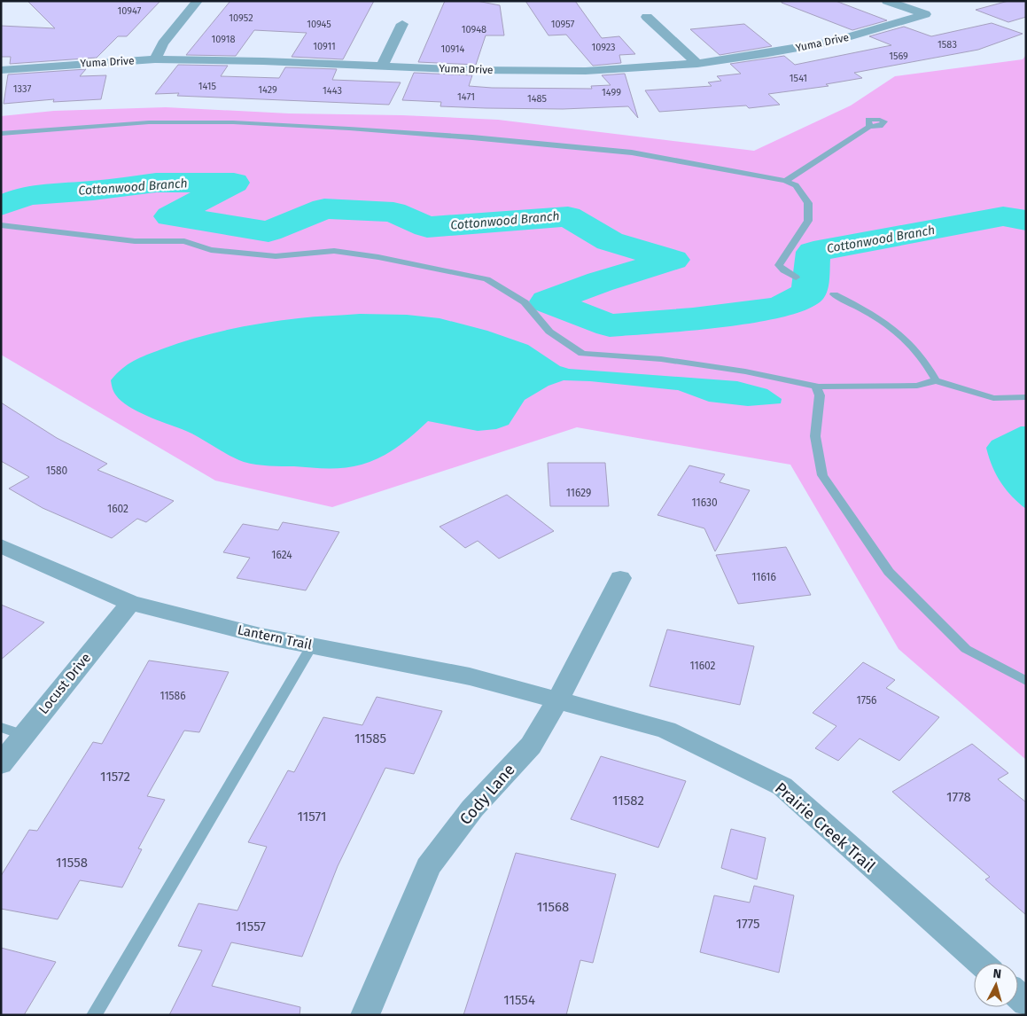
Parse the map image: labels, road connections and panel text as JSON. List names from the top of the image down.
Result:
{
  "streets": {
    "street": [
      "Yuma Drive",
      "Lantern Trail",
      "Locust Drive",
      "Cody Lane",
      "Prairie Creek Trail"
    ]
  },
  "crossings": [
    ["Lantern Trail", "Locust Drive"],
    ["Lantern Trail", "Cody Lane"],
    ["Lantern Trail", "Prairie Creek Trail"],
    ["Cody Lane", "Prairie Creek Trail"]
  ],
  "water": ["Cottonwood Branch"],
  "house_numbers": [
    "10947",
    "10952",
    "10945",
    "10957",
    "10948",
    "10918",
    "1583",
    "10911",
    "10923",
    "10914",
    "1569",
    "1541",
    "1415",
    "1337",
    "1429",
    "1443",
    "1499",
    "1471",
    "1485",
    "1580",
    "11629",
    "11630",
    "1602",
    "1624",
    "11616",
    "11602",
    "11586",
    "1756",
    "11585",
    "11572",
    "1778",
    "11582",
    "11571",
    "11558",
    "11568",
    "1775",
    "11557",
    "11554"
  ],
  "north": "top"
}
